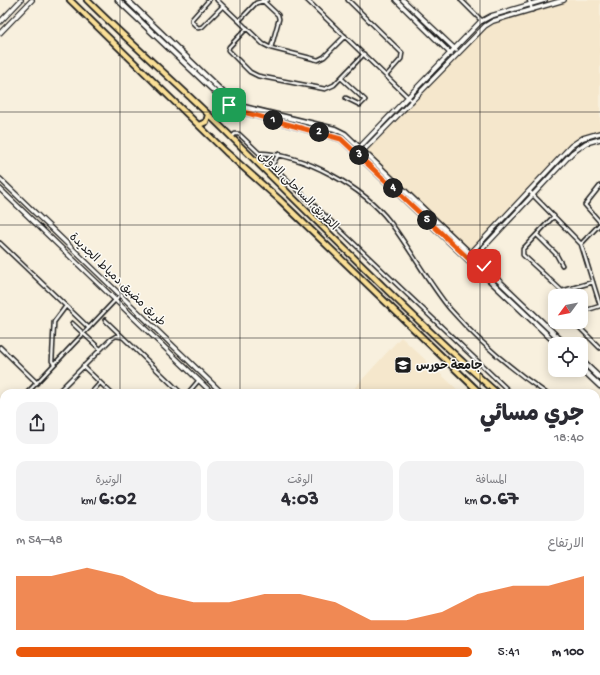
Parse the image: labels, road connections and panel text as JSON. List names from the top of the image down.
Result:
{
  "streets": {
    "highway": ["الطريق الساحلى الدولى"],
    "street": ["طريق مضيق دمياط الجديدة"]
  },
  "places": {
    "school or university": ["جامعة حورس"]
  },
  "north": "bottom left",
  "page": {
    "pins": [
      "1",
      "2",
      "3",
      "4",
      "5"
    ],
    "heading": ["جري مسائي", "18:40"],
    "stats": [
      ["المسافة", "0.67 km"],
      ["الوقت", "4:03"],
      ["الوتيرة", "6:02 /km"]
    ],
    "chart": ["الارتفاع", "48–54 m"],
    "list": [
      {
        "name": "100 m",
        "note": "5:41"
      }
    ]
  }
}
